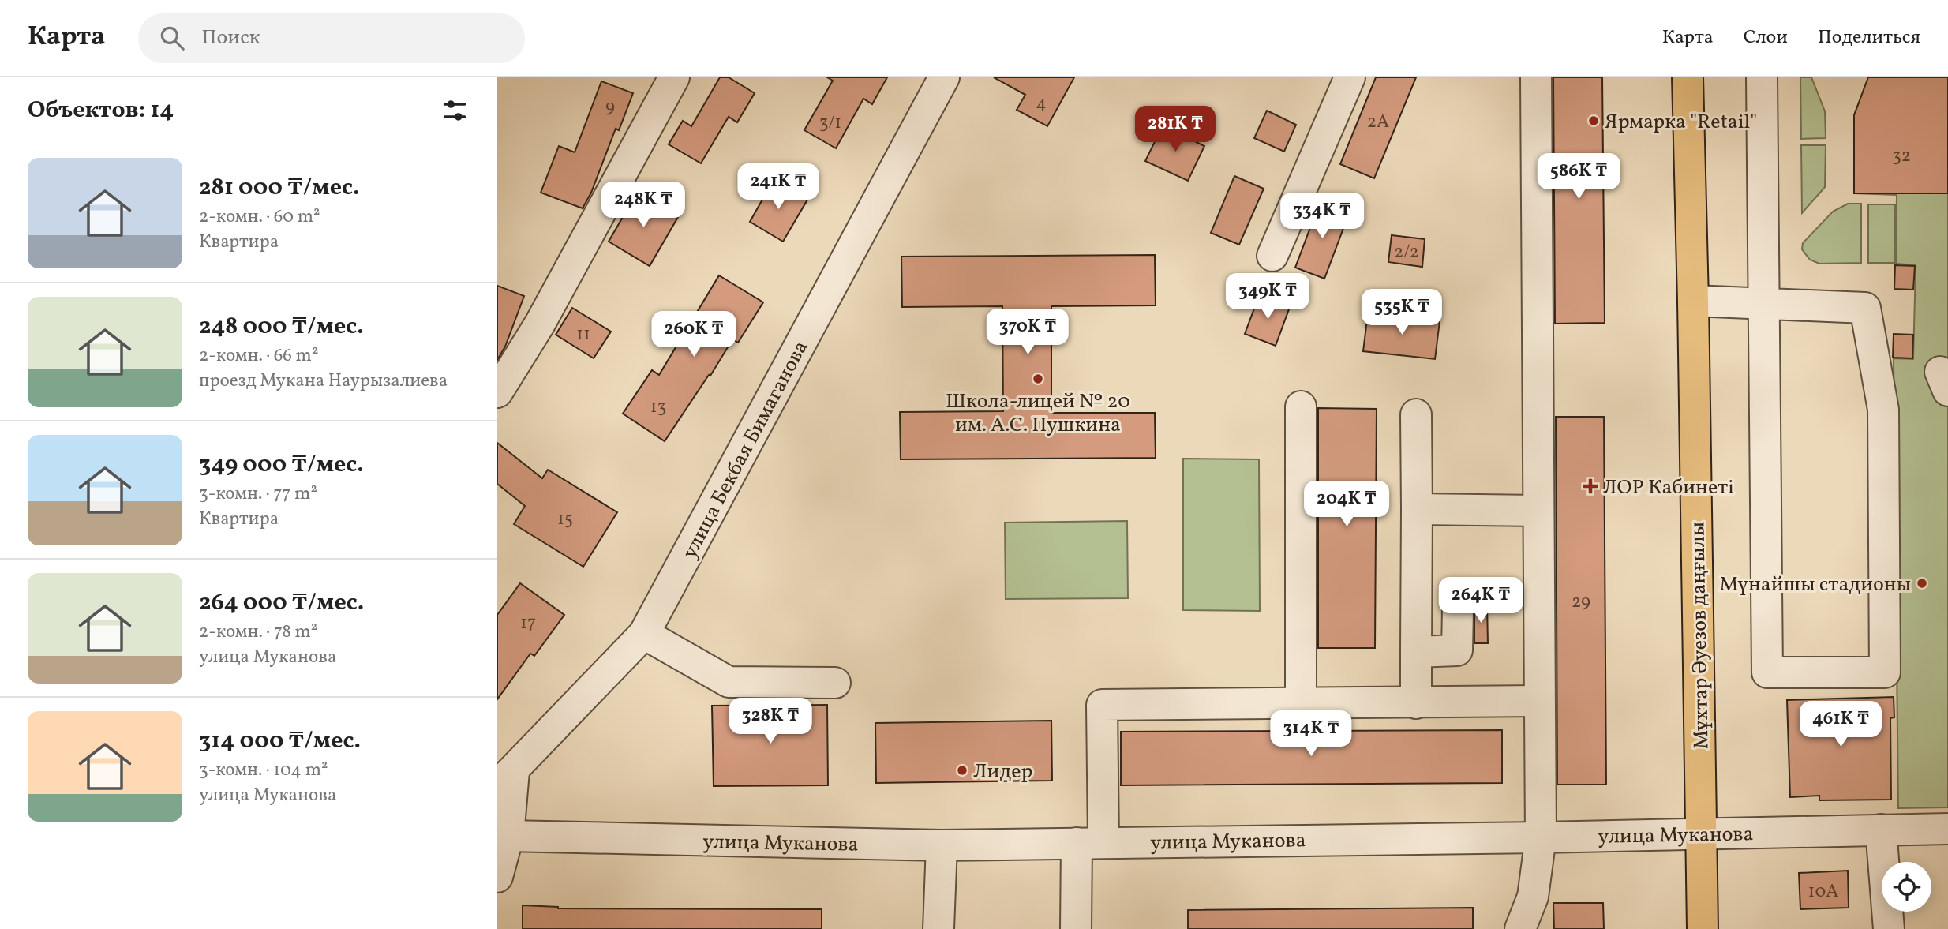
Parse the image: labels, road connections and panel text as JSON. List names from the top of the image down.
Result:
{
  "streets": {
    "main road": ["Мұхтар Әуезов даңғылы"],
    "street": ["улица Бекбая Бимаганова", "улица Муканова"]
  },
  "crossings": [
    ["Мұхтар Әуезов даңғылы", "улица Муканова"]
  ],
  "places": {
    "other": [
      "Ярмарка \"Retail\"",
      "Школа-лицей № 20 им. А.С. Пушкина",
      "Мұнайшы стадионы",
      "Лидер"
    ],
    "health": ["ЛОР Кабинетi"]
  },
  "house_numbers": [
    "4",
    "9",
    "2А",
    "3/1",
    "32",
    "2/2",
    "11",
    "13",
    "15",
    "29",
    "17",
    "10А"
  ],
  "page": {
    "header": "Карта",
    "search": "Поиск",
    "nav": ["Карта", "Слои", "Поделиться"],
    "heading": "Объектов: 14",
    "price": [
      "281K ₸",
      "586K ₸",
      "241K ₸",
      "248K ₸",
      "334K ₸",
      "349K ₸",
      "535K ₸",
      "370K ₸",
      "260K ₸",
      "204K ₸",
      "264K ₸",
      "328K ₸",
      "461K ₸",
      "314K ₸"
    ],
    "list": [
      {
        "name": "281 000 ₸/мес.",
        "note": "2-комн. · 60 m² · Квартира"
      },
      {
        "name": "248 000 ₸/мес.",
        "note": "2-комн. · 66 m² · проезд Мукана Наурызалиева"
      },
      {
        "name": "349 000 ₸/мес.",
        "note": "3-комн. · 77 m² · Квартира"
      },
      {
        "name": "264 000 ₸/мес.",
        "note": "2-комн. · 78 m² · улица Муканова"
      },
      {
        "name": "314 000 ₸/мес.",
        "note": "3-комн. · 104 m² · улица Муканова"
      }
    ]
  }
}
